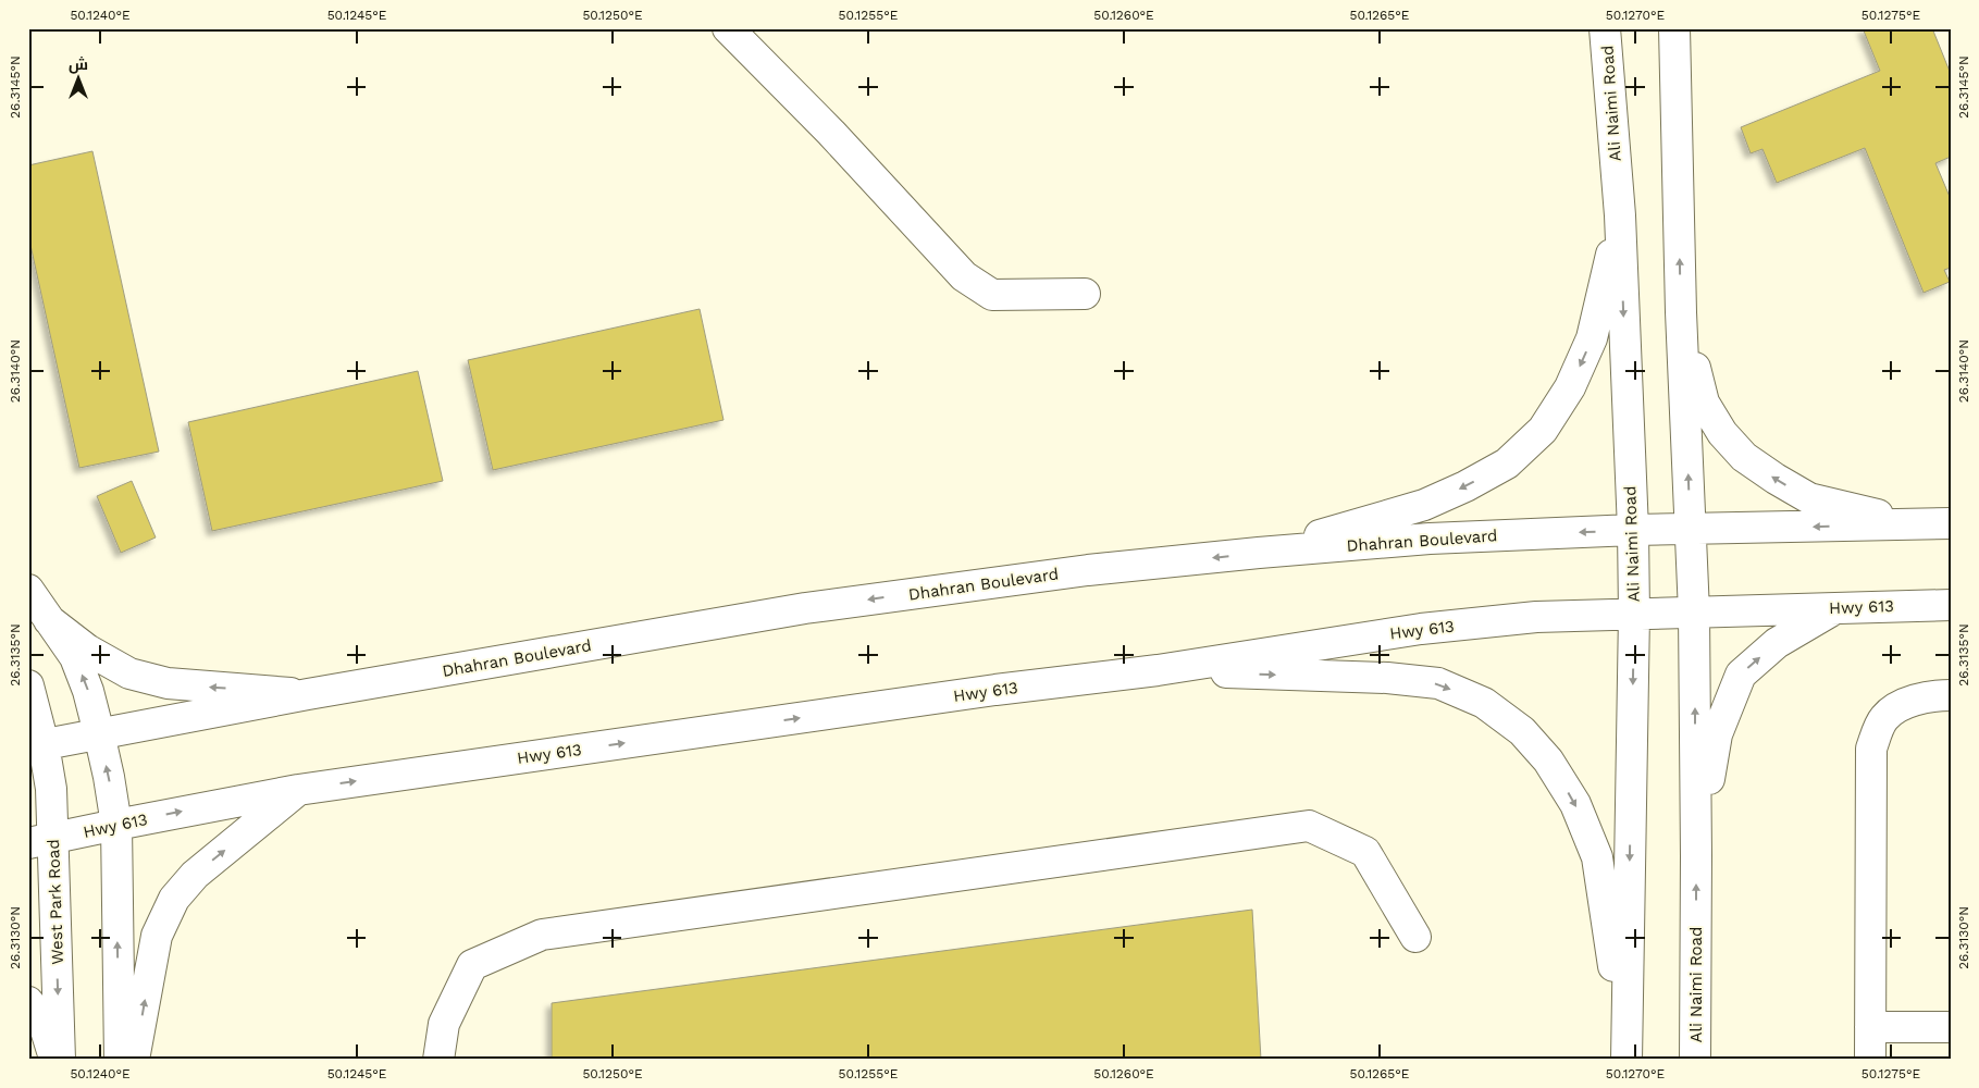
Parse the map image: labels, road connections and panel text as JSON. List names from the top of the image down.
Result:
{
  "streets": {
    "main road": [
      "Ali Naimi Road",
      "Dhahran Boulevard",
      "Hwy 613",
      "West Park Road"
    ]
  },
  "crossings": [
    ["Ali Naimi Road", "Dhahran Boulevard"],
    ["Ali Naimi Road", "Hwy 613"],
    ["Dhahran Boulevard", "West Park Road"],
    ["Hwy 613", "West Park Road"]
  ],
  "one_way": ["Dhahran Boulevard", "Hwy 613"],
  "north": "top",
  "coordinates": [
    "50.1240°E",
    "50.1245°E",
    "50.1250°E",
    "50.1255°E",
    "50.1260°E",
    "50.1265°E",
    "50.1270°E",
    "50.1275°E",
    "26.3145°N",
    "26.3140°N",
    "26.3135°N",
    "26.3130°N"
  ]
}
